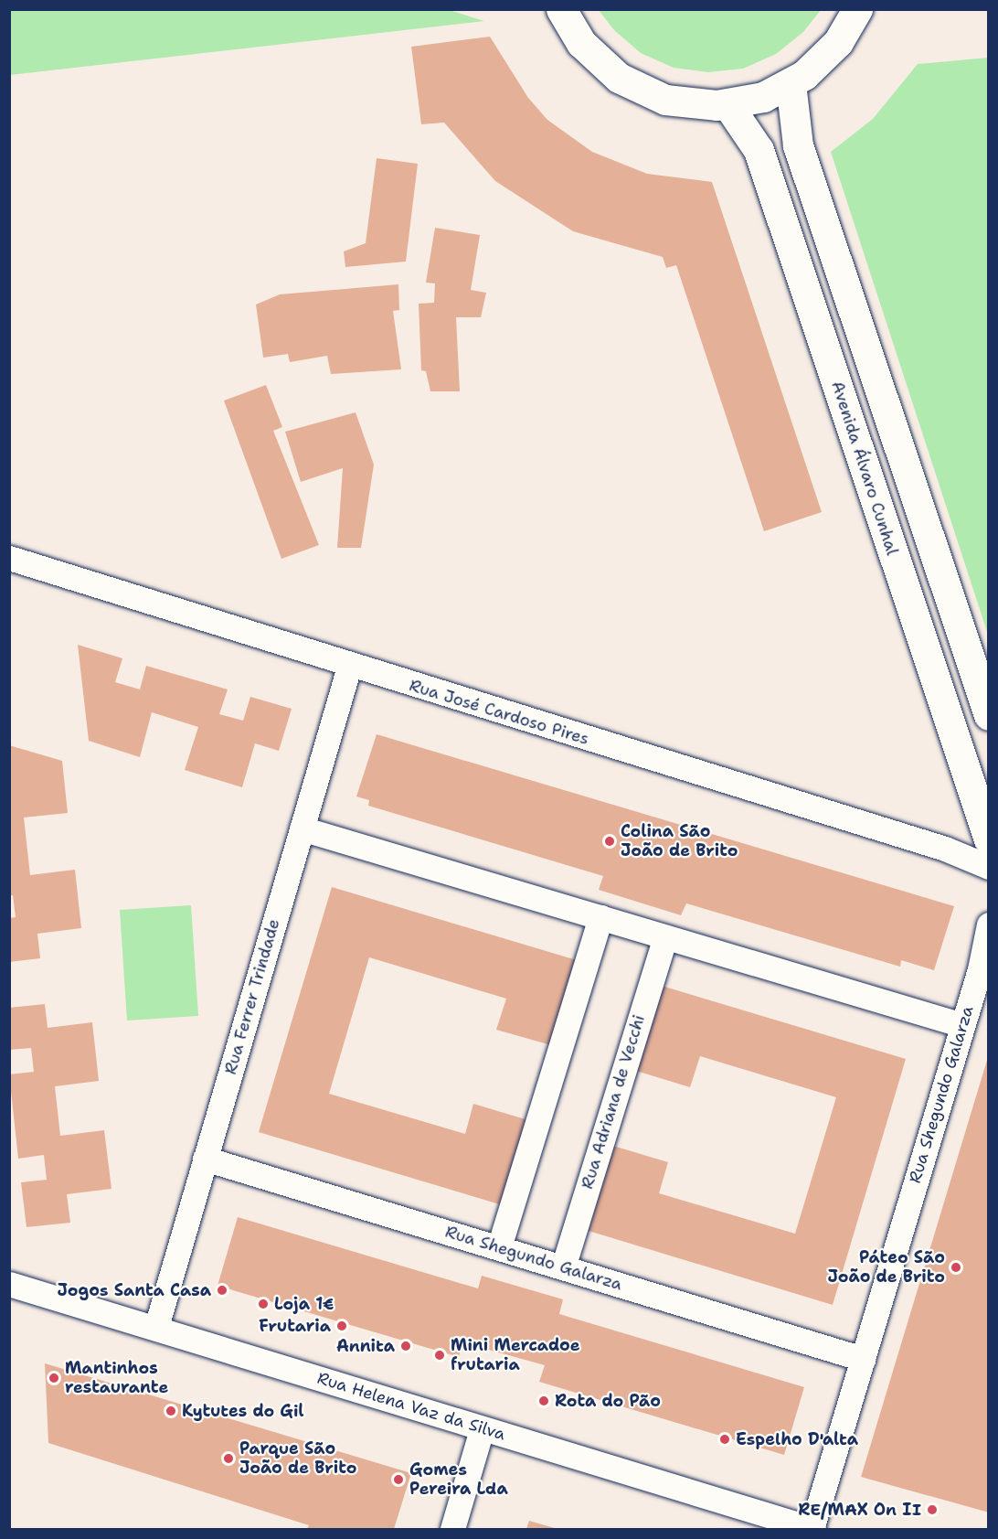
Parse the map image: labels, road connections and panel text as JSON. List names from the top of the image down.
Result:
{
  "streets": {
    "street": [
      "Avenida Álvaro Cunhal",
      "Rua José Cardoso Pires",
      "Rua Ferrer Trindade",
      "Rua Shegundo Galarza",
      "Rua Adriana de Vecchi",
      "Rua Helena Vaz da Silva"
    ]
  },
  "crossings": [
    ["Rua José Cardoso Pires", "Rua Ferrer Trindade"],
    ["Rua Ferrer Trindade", "Rua Shegundo Galarza"],
    ["Rua Ferrer Trindade", "Rua Helena Vaz da Silva"],
    ["Rua Shegundo Galarza", "Rua Adriana de Vecchi"],
    ["Rua Shegundo Galarza", "Rua Helena Vaz da Silva"]
  ],
  "places": [
    "Colina São João de Brito",
    "Páteo São João de Brito",
    "Jogos Santa Casa",
    "Loja 1€",
    "Frutaria",
    "Annita",
    "Mini Mercadoe frutaria",
    "Mantinhos restaurante",
    "Rota do Pão",
    "Kytutes do Gil",
    "Espelho D'alta",
    "Parque São João de Brito",
    "Gomes Pereira Lda",
    "RE/MAX On II"
  ]
}
